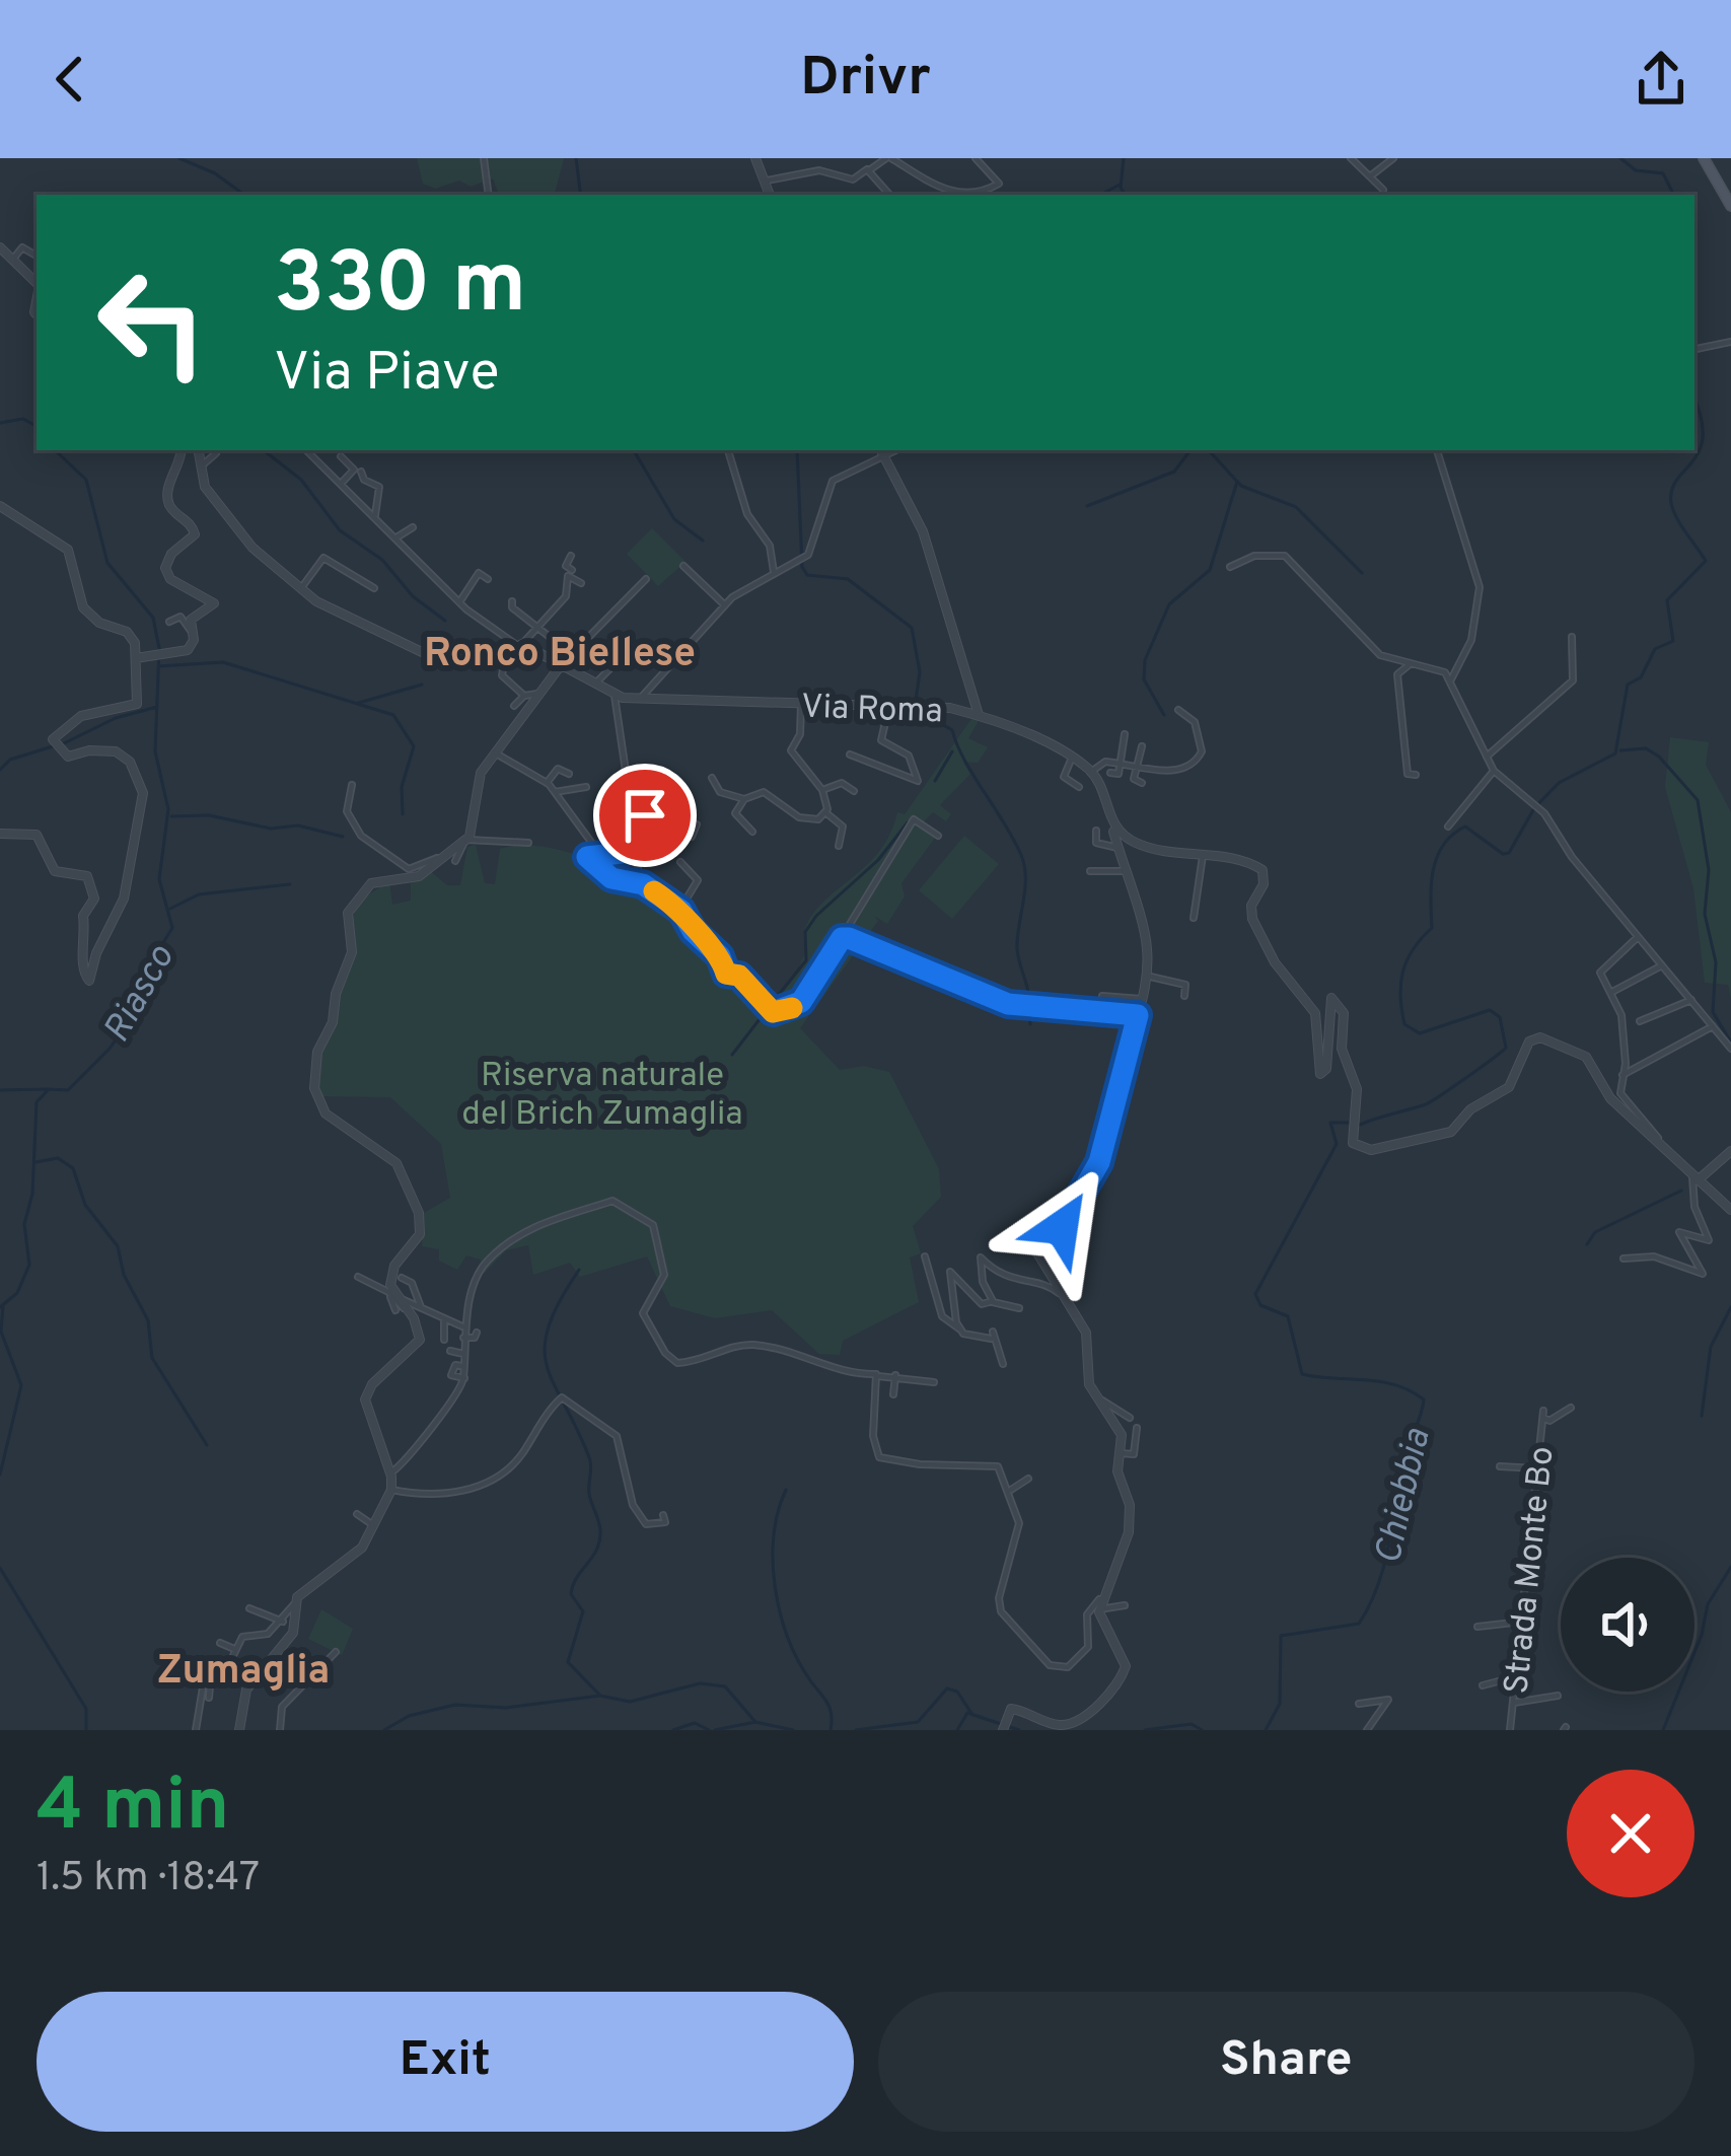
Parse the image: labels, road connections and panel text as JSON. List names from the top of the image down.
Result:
{
  "streets": {
    "street": ["Via Roma", "Strada Monte Bo"]
  },
  "districts": ["Ronco Biellese", "Zumaglia"],
  "water": ["Riasco", "Chiebbia"],
  "parks": ["Riserva naturale del Brich Zumaglia"],
  "page": {
    "header": "Drivr",
    "turn": ["330 m", "Via Piave"],
    "heading": ["4 min", "1.5 km · 18:47"],
    "buttons": ["Exit", "Share"]
  }
}
